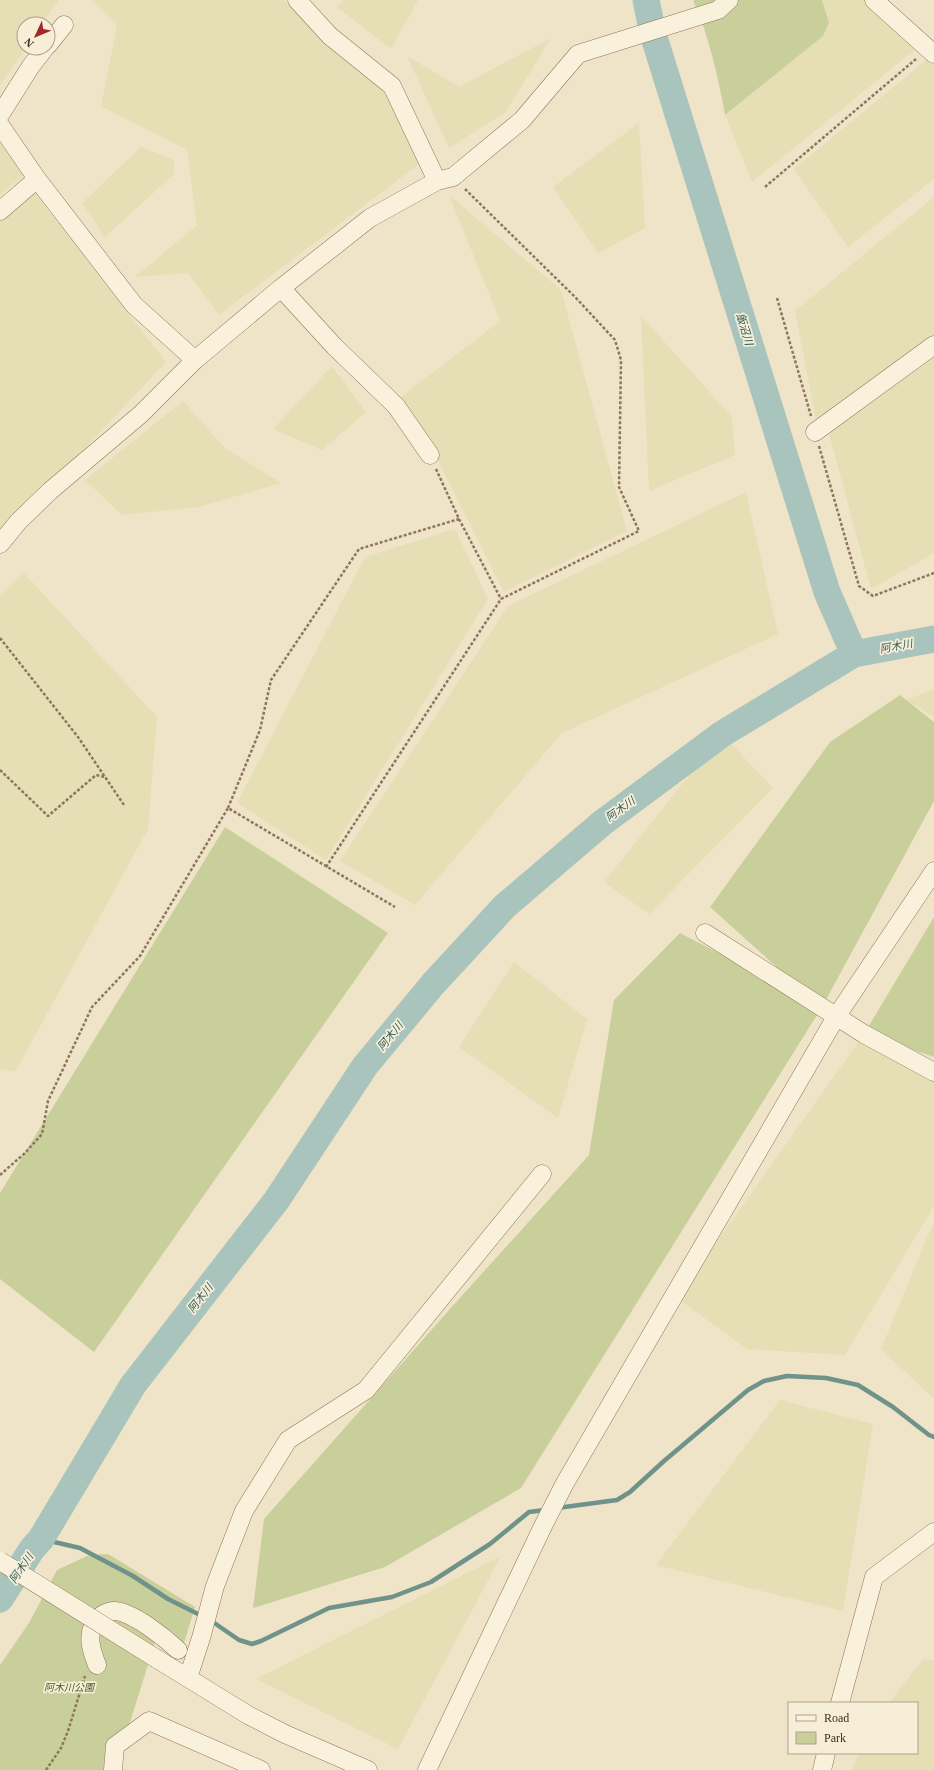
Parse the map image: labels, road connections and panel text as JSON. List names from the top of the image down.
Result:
{
  "water": ["飯沼川", "阿木川"],
  "parks": ["阿木川公園"],
  "legend": ["Road", "Park"],
  "north": "bottom left"
}
